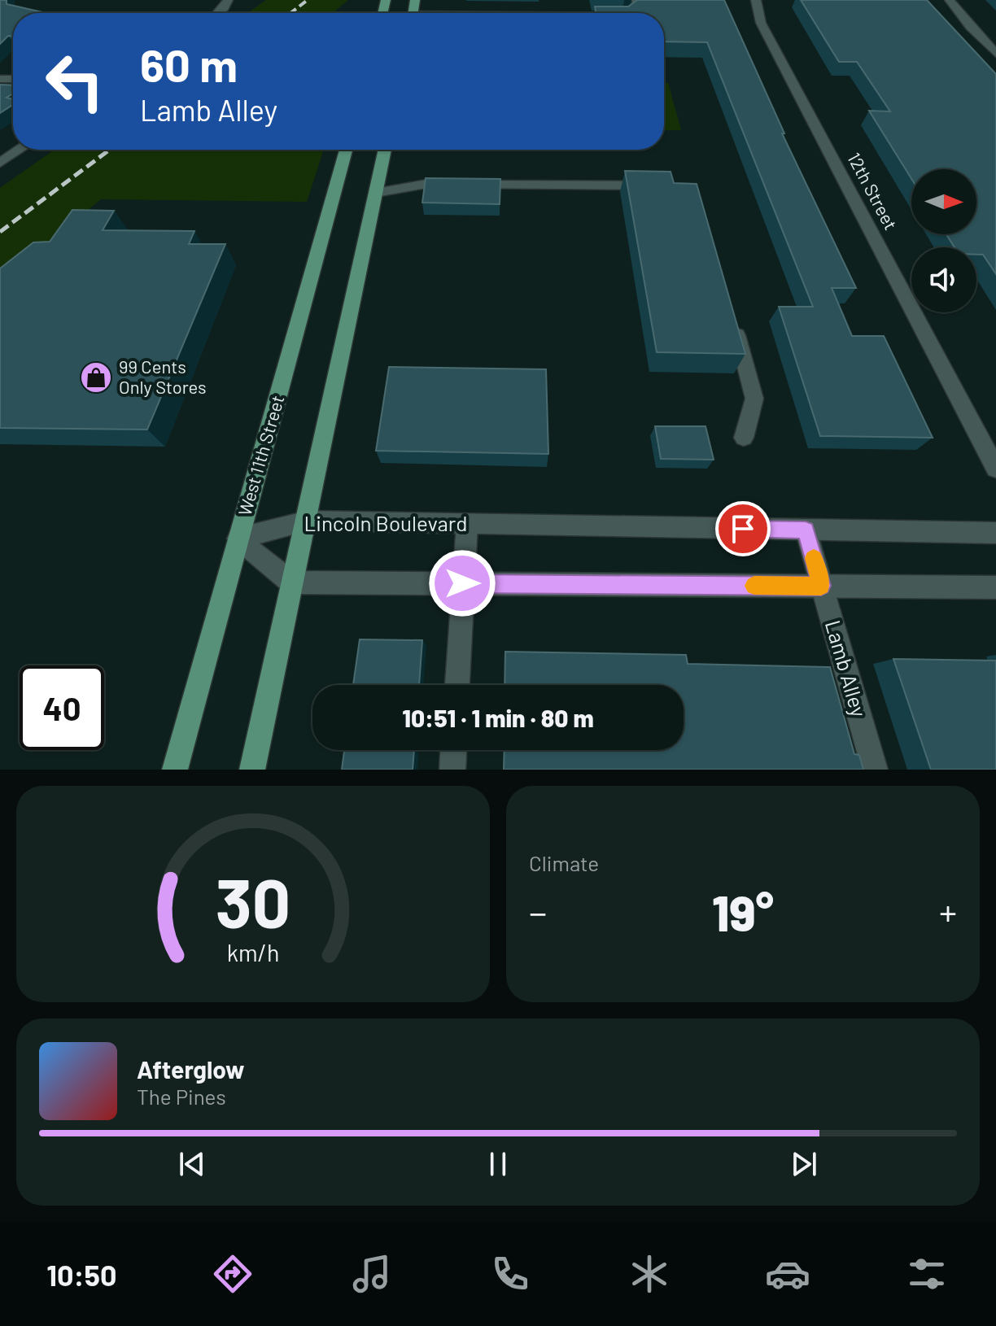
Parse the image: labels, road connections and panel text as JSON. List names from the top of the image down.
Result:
{
  "streets": {
    "main road": ["West 11th Street"],
    "street": ["12th Street", "Lincoln Boulevard", "Lamb Alley"]
  },
  "crossings": [
    ["West 11th Street", "Lincoln Boulevard"],
    ["Lincoln Boulevard", "Lamb Alley"]
  ],
  "places": {
    "shop": ["99 Cents Only Stores"]
  },
  "north": "right",
  "page": {
    "turn": ["60 m", "Lamb Alley"],
    "limit": "40",
    "trip": "10:51 · 1 min · 80 m",
    "tile": "Climate",
    "heat": ["−", "19°", "+"],
    "song": ["Afterglow", "The Pines"],
    "tabs": "10:50",
    "gauge": ["30", "km/h"]
  }
}
